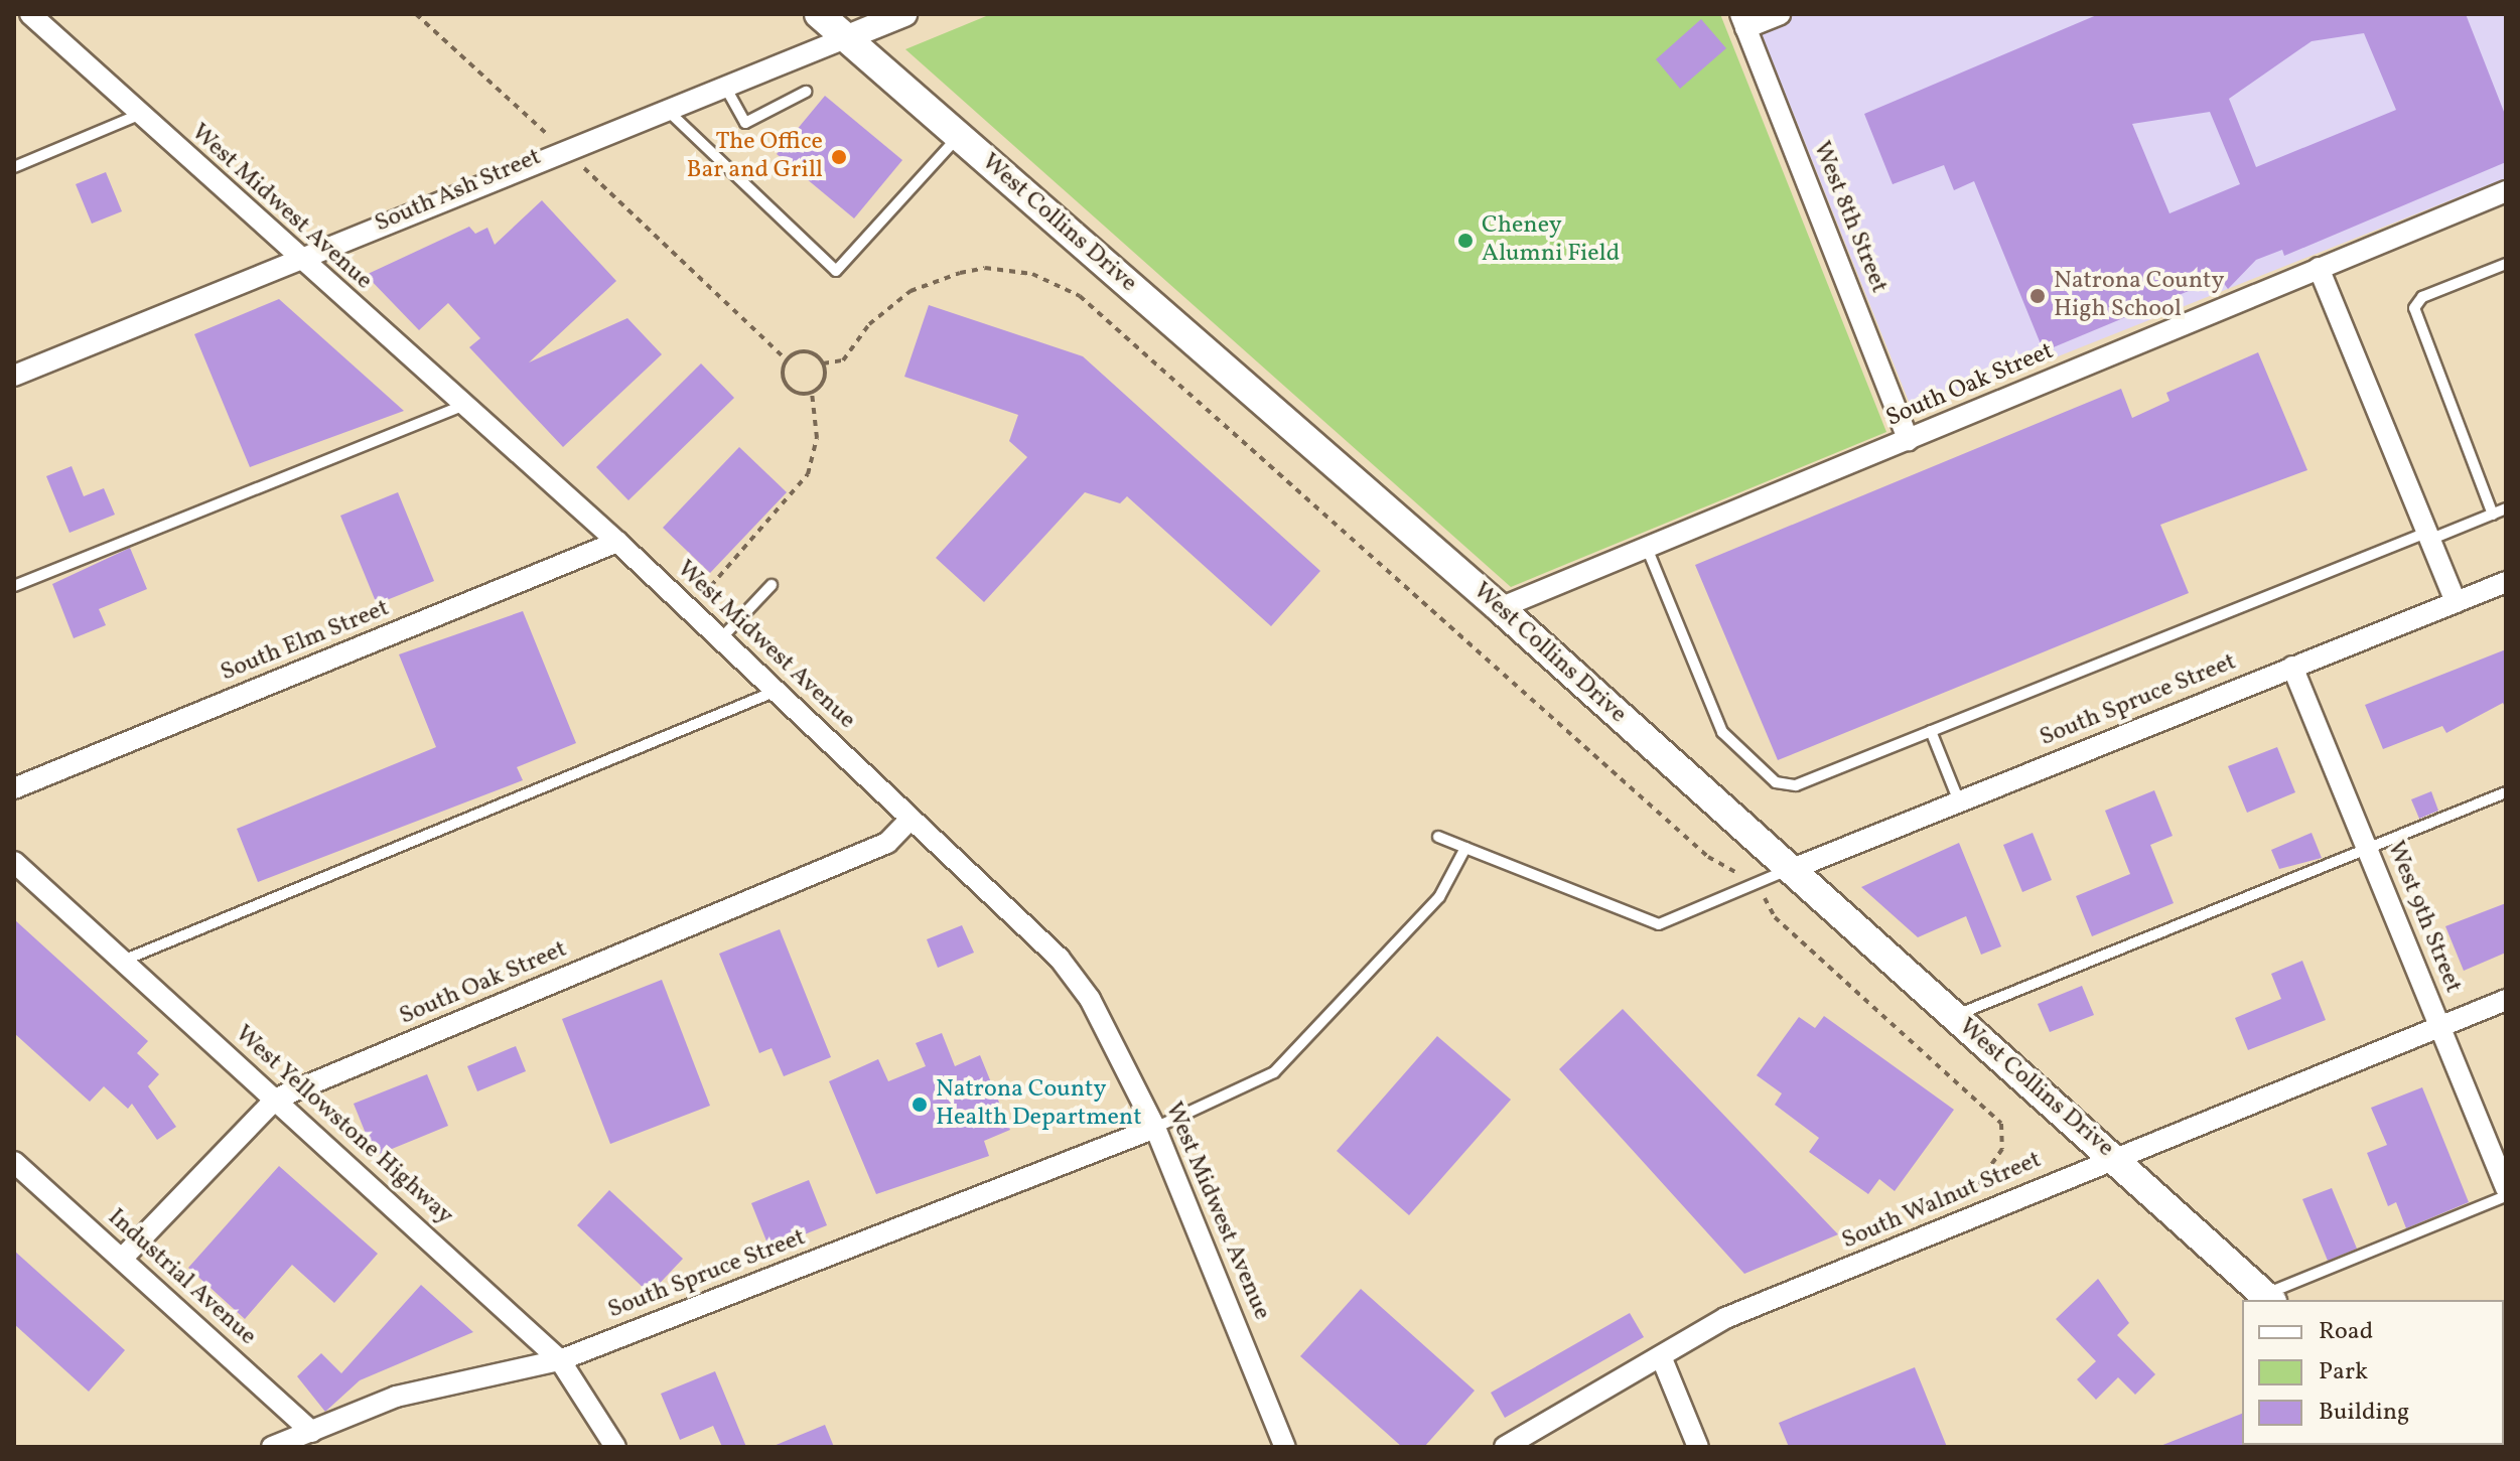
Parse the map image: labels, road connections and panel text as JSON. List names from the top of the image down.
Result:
{
  "streets": {
    "main road": ["West Collins Drive"],
    "street": [
      "South Ash Street",
      "West Midwest Avenue",
      "West 8th Street",
      "South Oak Street",
      "South Elm Street",
      "South Spruce Street",
      "West 9th Street",
      "West Yellowstone Highway",
      "South Walnut Street",
      "Industrial Avenue"
    ]
  },
  "crossings": [
    ["South Ash Street", "West Midwest Avenue"],
    ["South Ash Street", "West Collins Drive"],
    ["West Midwest Avenue", "South Oak Street"],
    ["West Midwest Avenue", "South Elm Street"],
    ["West Midwest Avenue", "South Spruce Street"],
    ["West 8th Street", "South Oak Street"],
    ["West Collins Drive", "South Oak Street"],
    ["West Collins Drive", "South Spruce Street"],
    ["West Collins Drive", "South Walnut Street"],
    ["South Oak Street", "West Yellowstone Highway"],
    ["South Oak Street", "Industrial Avenue"],
    ["South Spruce Street", "West 9th Street"],
    ["South Spruce Street", "West Yellowstone Highway"],
    ["South Spruce Street", "Industrial Avenue"],
    ["West 9th Street", "South Walnut Street"]
  ],
  "places": [
    "The Office Bar and Grill",
    "Cheney Alumni Field",
    "Natrona County High School",
    "Natrona County Health Department"
  ],
  "legend": ["Road", "Park", "Building"]
}
